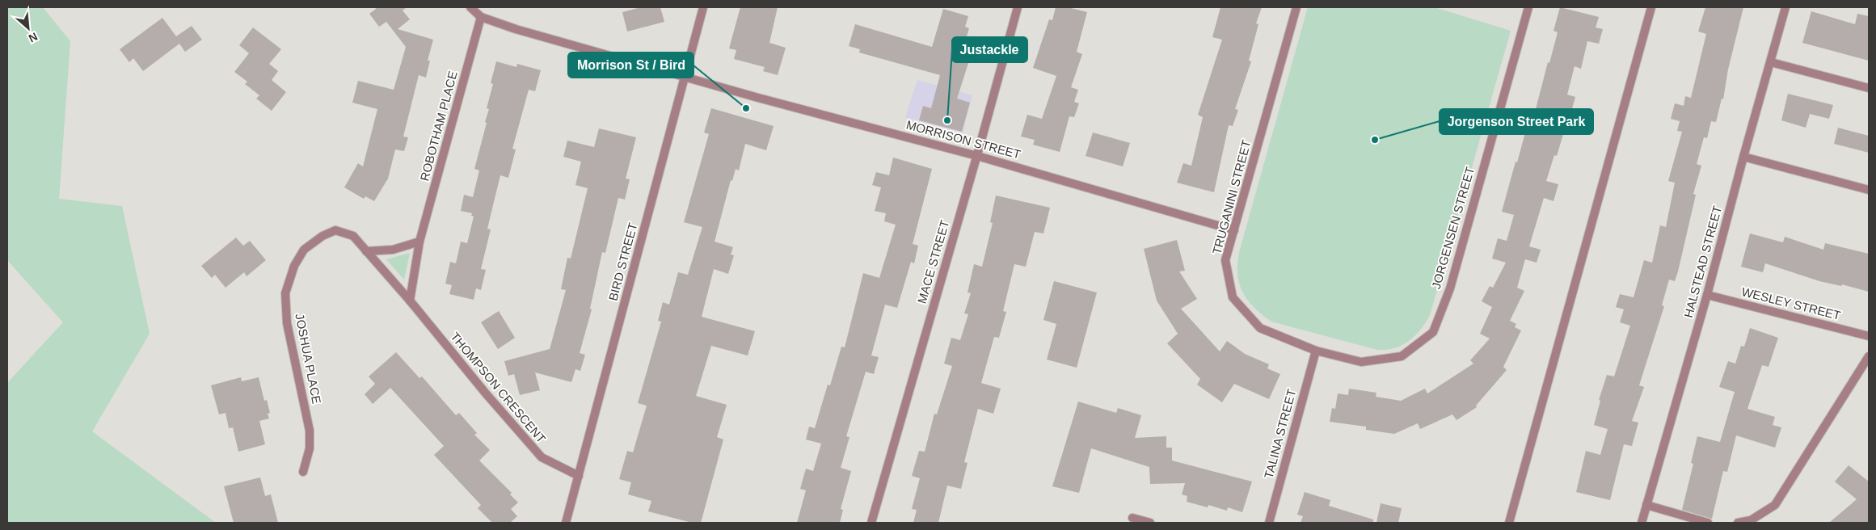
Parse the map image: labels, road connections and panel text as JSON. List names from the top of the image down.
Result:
{
  "streets": {
    "street": [
      "ROBOTHAM PLACE",
      "MORRISON STREET",
      "TRUGANINI STREET",
      "JORGENSEN STREET",
      "BIRD STREET",
      "MACE STREET",
      "HALSTEAD STREET",
      "WESLEY STREET",
      "JOSHUA PLACE",
      "THOMPSON CRESCENT",
      "TALINA STREET"
    ]
  },
  "crossings": [
    ["ROBOTHAM PLACE", "MORRISON STREET"],
    ["ROBOTHAM PLACE", "JOSHUA PLACE"],
    ["ROBOTHAM PLACE", "THOMPSON CRESCENT"],
    ["MORRISON STREET", "TRUGANINI STREET"],
    ["MORRISON STREET", "BIRD STREET"],
    ["MORRISON STREET", "MACE STREET"],
    ["TRUGANINI STREET", "JORGENSEN STREET"],
    ["TRUGANINI STREET", "TALINA STREET"],
    ["JORGENSEN STREET", "TALINA STREET"],
    ["BIRD STREET", "THOMPSON CRESCENT"],
    ["HALSTEAD STREET", "WESLEY STREET"],
    ["JOSHUA PLACE", "THOMPSON CRESCENT"]
  ],
  "places": ["Morrison St / Bird", "Justackle", "Jorgenson Street Park"],
  "north": "bottom right"
}
